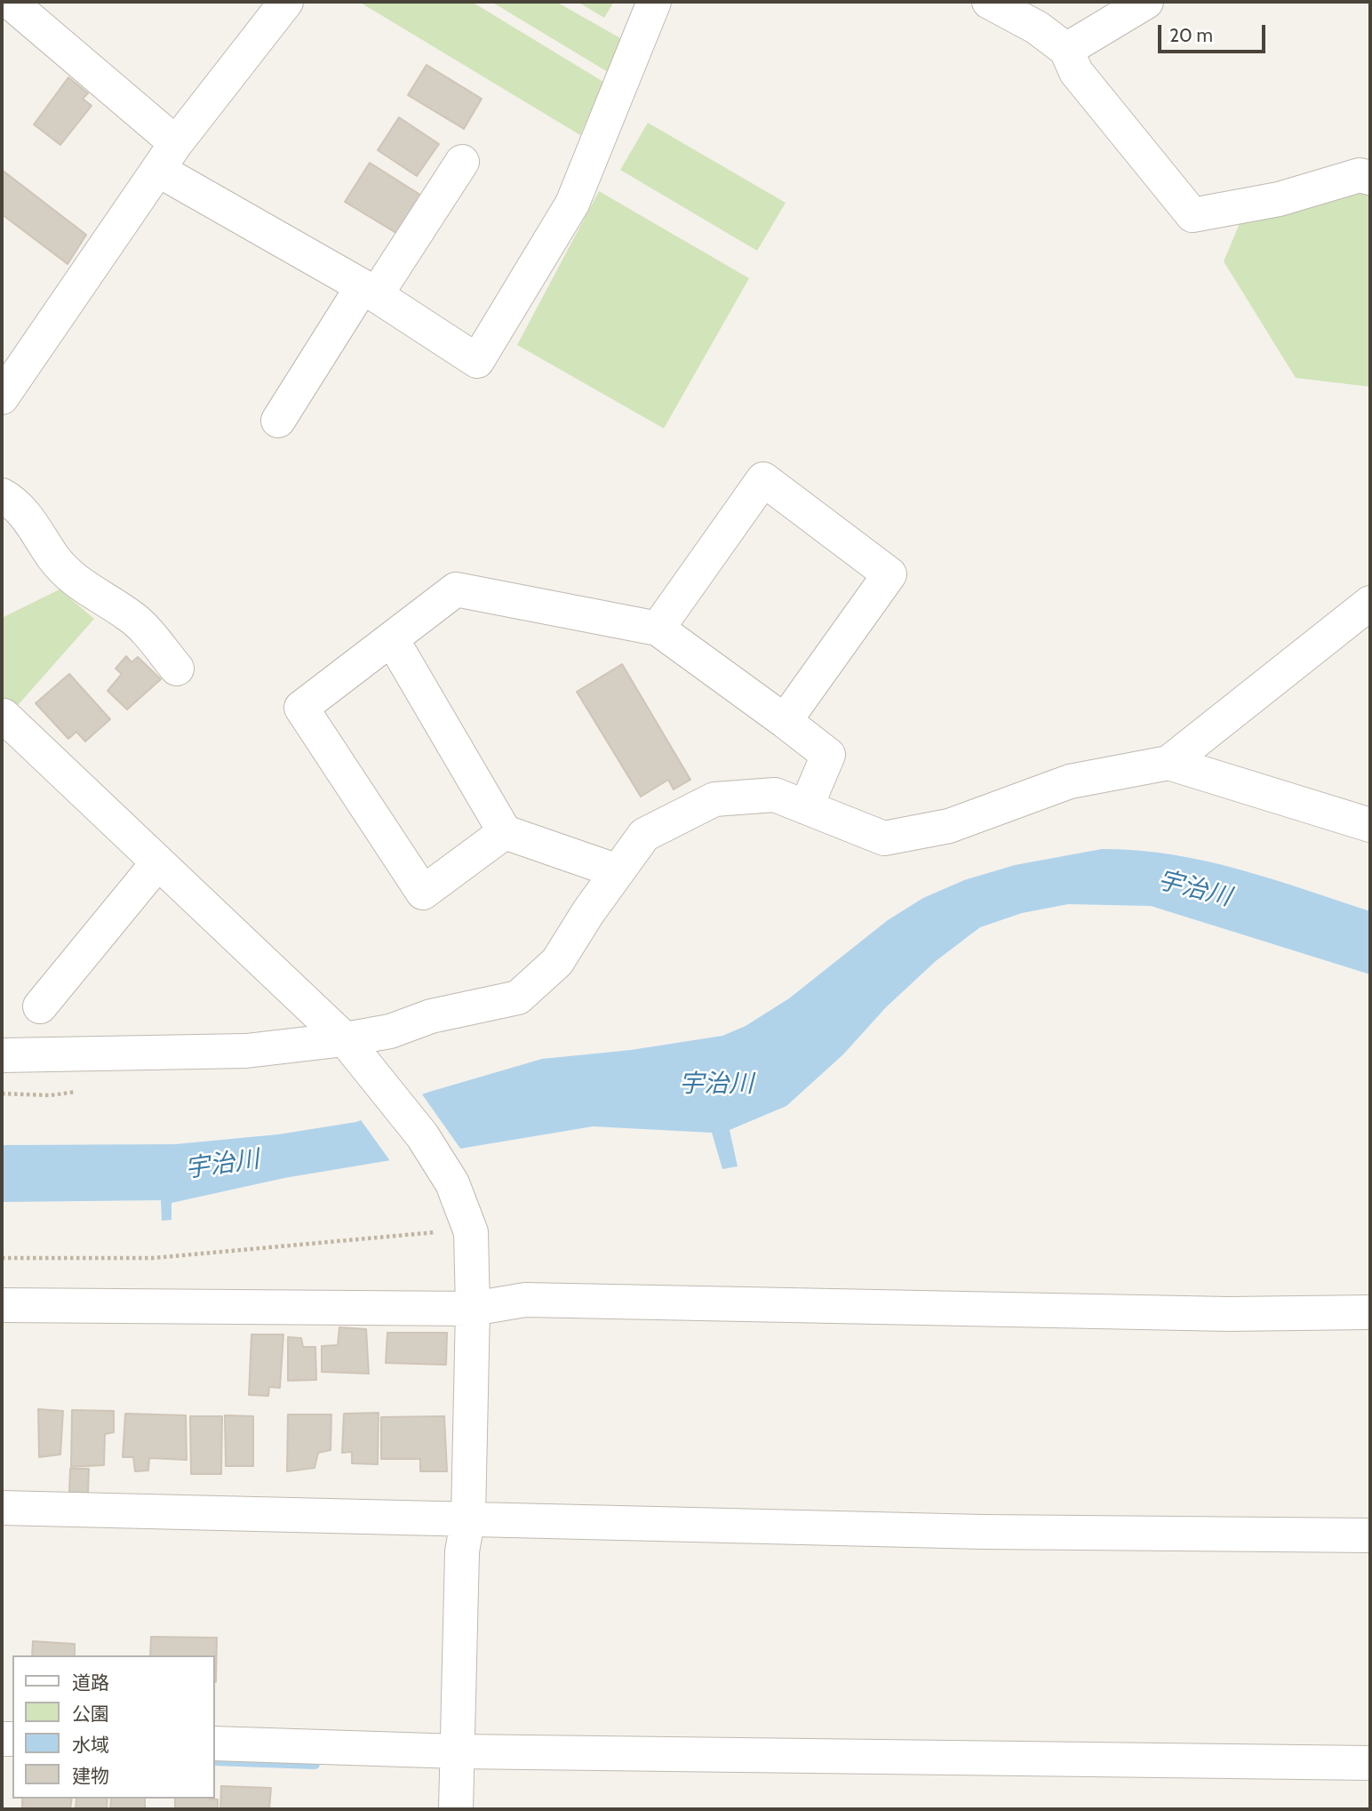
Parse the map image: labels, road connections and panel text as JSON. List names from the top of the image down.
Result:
{
  "water": ["宇治川"],
  "legend": [
    "道路",
    "公園",
    "水域",
    "建物"
  ],
  "scale_bar": "20 m"
}
